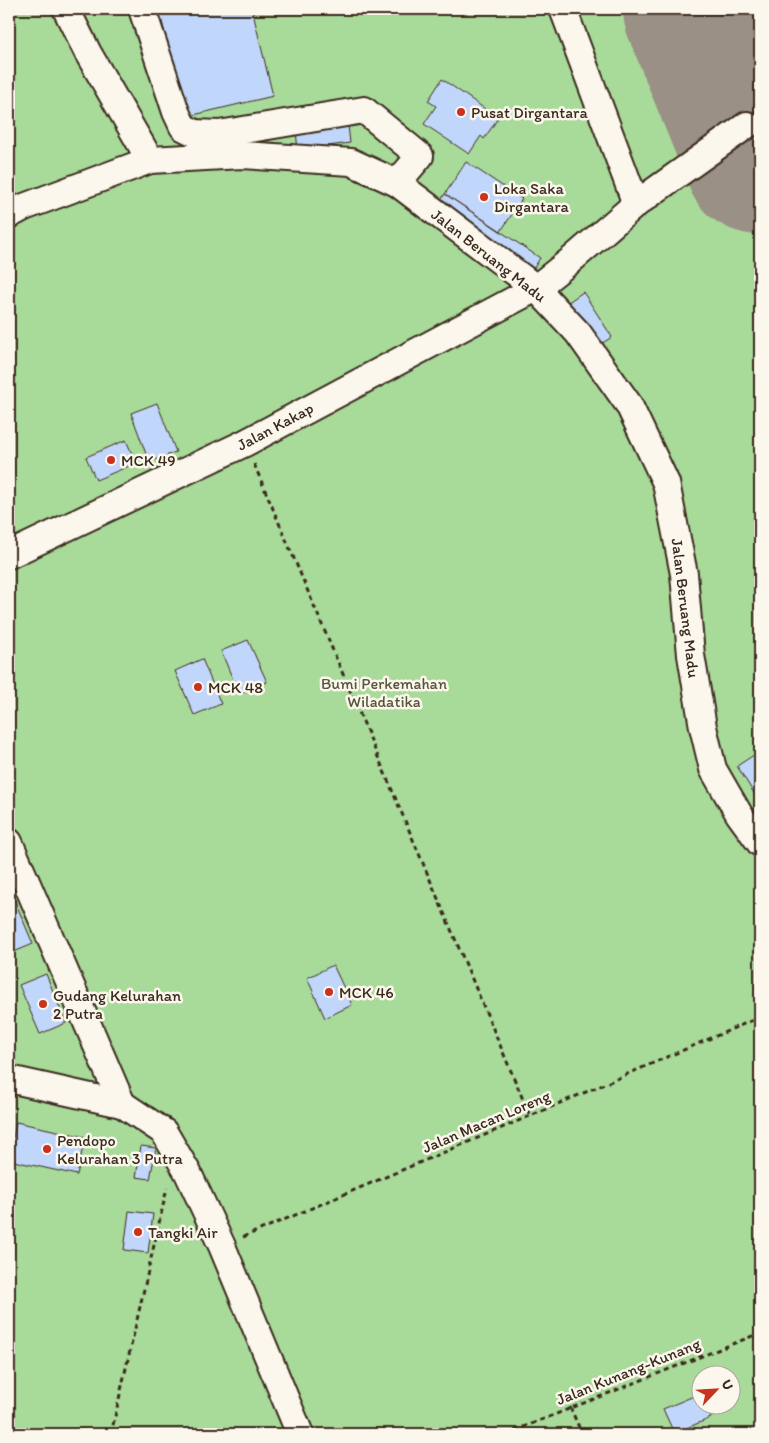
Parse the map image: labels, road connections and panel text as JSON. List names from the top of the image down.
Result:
{
  "streets": {
    "street": ["Jalan Beruang Madu", "Jalan Kakap"],
    "path": ["Jalan Macan Loreng", "Jalan Kunang-Kunang"]
  },
  "crossings": [
    ["Jalan Beruang Madu", "Jalan Kakap"]
  ],
  "parks": ["Bumi Perkemahan Wiladatika"],
  "places": [
    "Pusat Dirgantara",
    "Loka Saka Dirgantara",
    "MCK 49",
    "MCK 48",
    "MCK 46",
    "Gudang Kelurahan 2 Putra",
    "Pendopo Kelurahan 3 Putra",
    "Tangki Air"
  ],
  "north": "top right"
}
